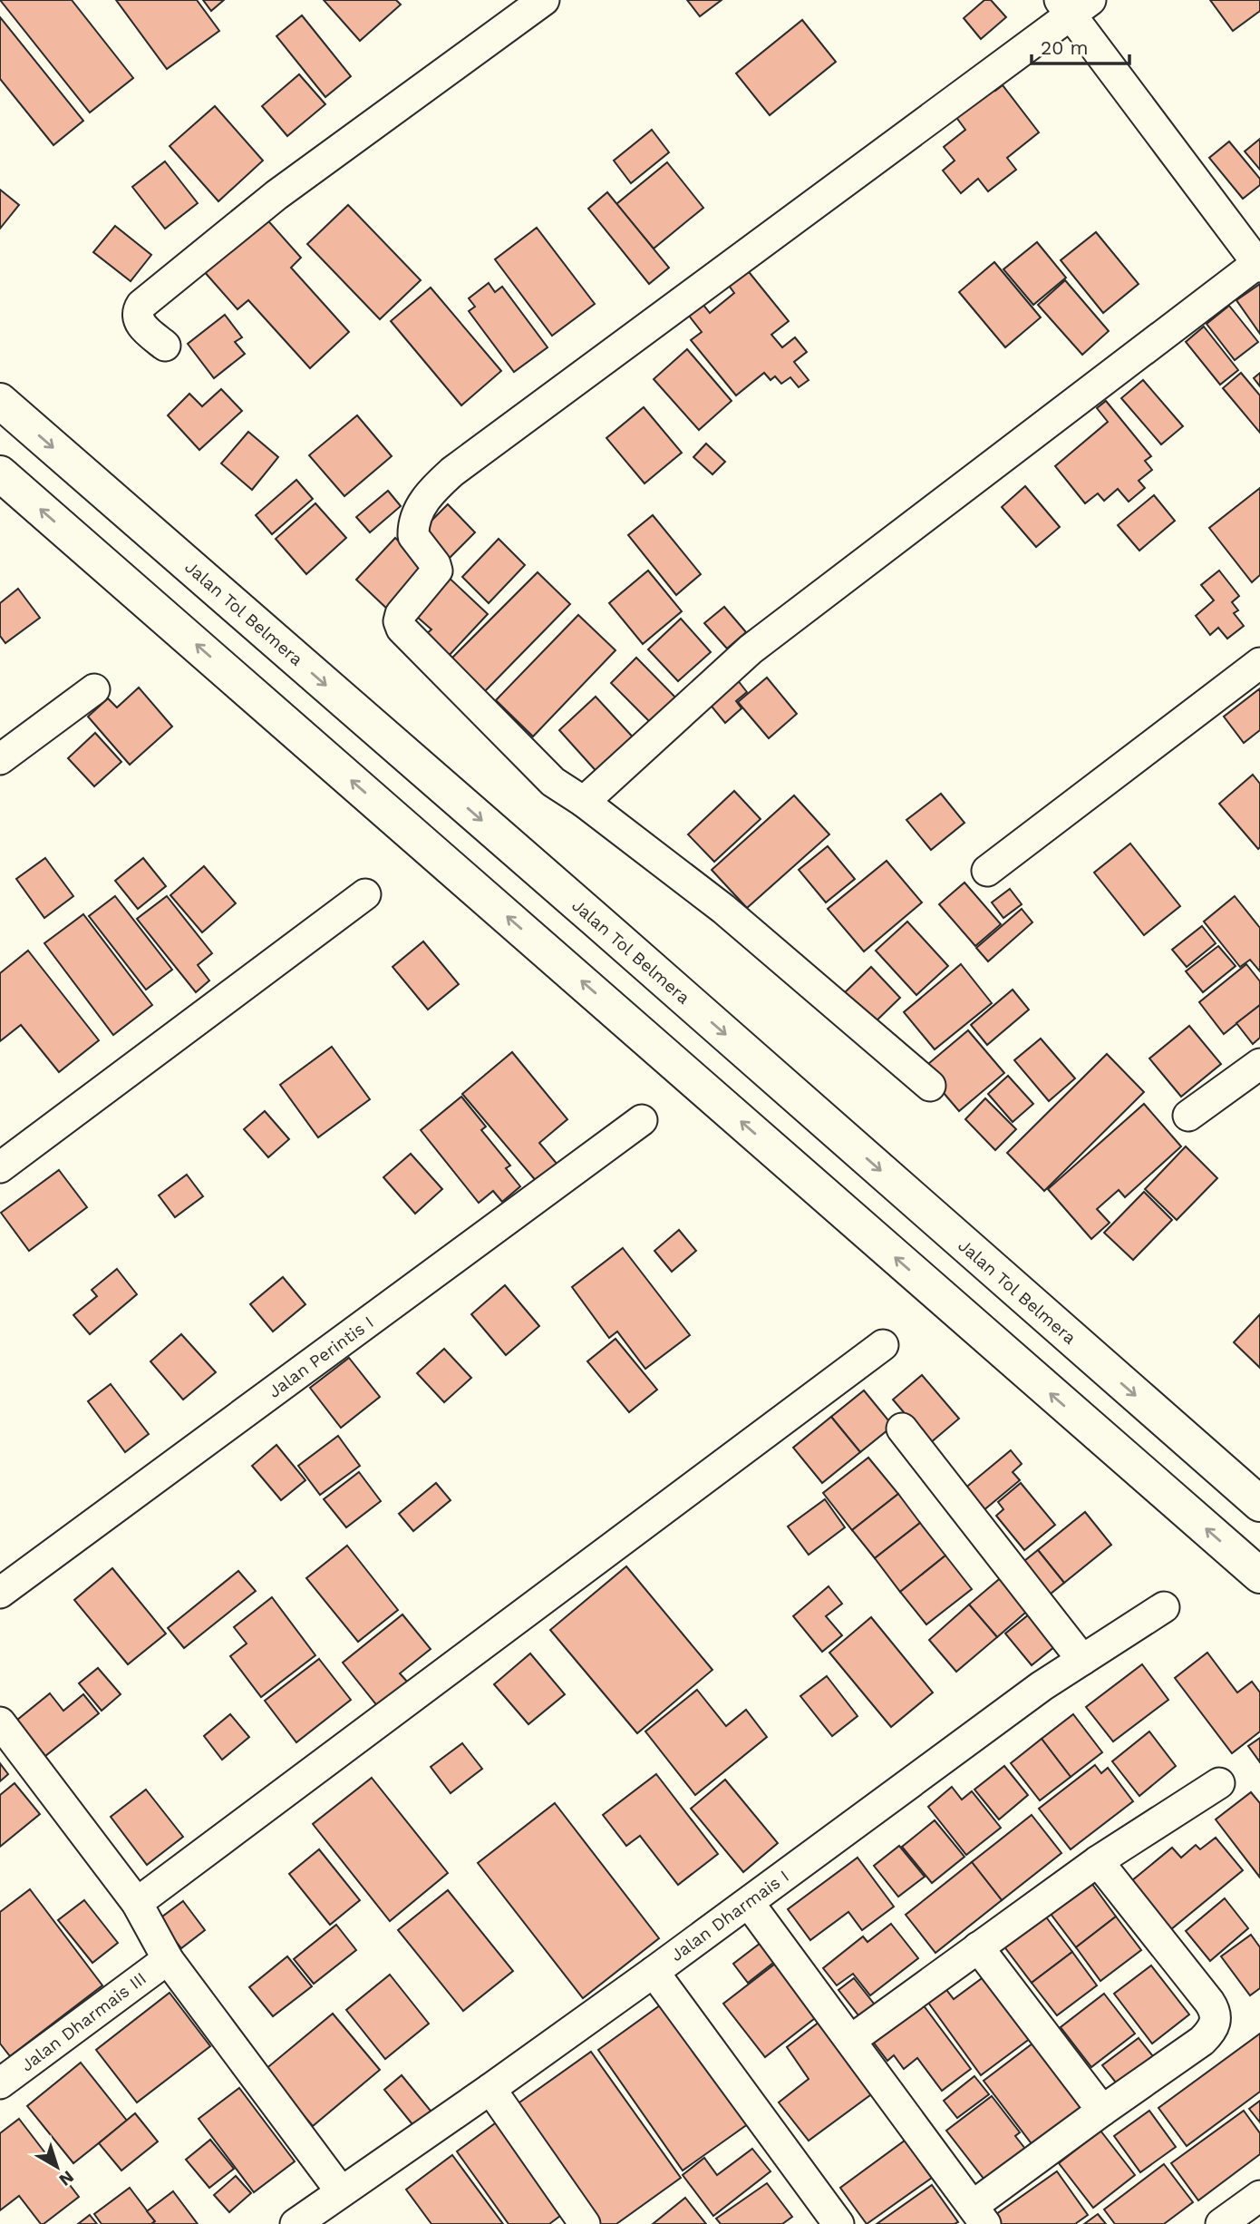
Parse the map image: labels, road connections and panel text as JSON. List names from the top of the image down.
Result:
{
  "streets": {
    "highway": ["Jalan Tol Belmera"],
    "street": ["Jalan Perintis I", "Jalan Dharmais I", "Jalan Dharmais III"]
  },
  "scale_bar": "20 m",
  "north": "bottom right"
}
